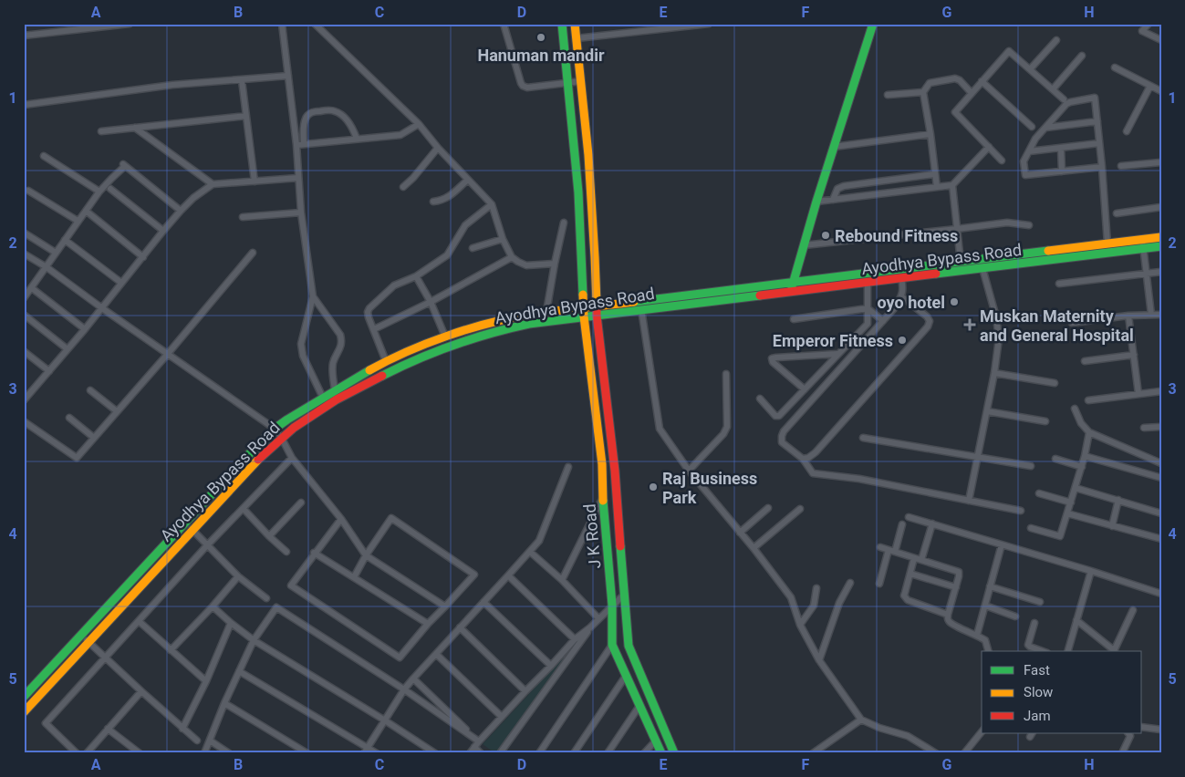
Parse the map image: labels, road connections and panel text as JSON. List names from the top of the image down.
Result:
{
  "streets": {
    "main road": ["Ayodhya Bypass Road", "J K Road"]
  },
  "crossings": [
    ["Ayodhya Bypass Road", "J K Road"]
  ],
  "places": {
    "other": [
      "Hanuman mandir",
      "Rebound Fitness",
      "oyo hotel",
      "Emperor Fitness",
      "Raj Business Park"
    ],
    "health": ["Muskan Maternity and General Hospital"]
  },
  "legend": ["Fast", "Slow", "Jam"],
  "grid": {
    "columns": [
      "A",
      "B",
      "C",
      "D",
      "E",
      "F",
      "G",
      "H"
    ],
    "rows": [
      "1",
      "2",
      "3",
      "4",
      "5"
    ]
  }
}
